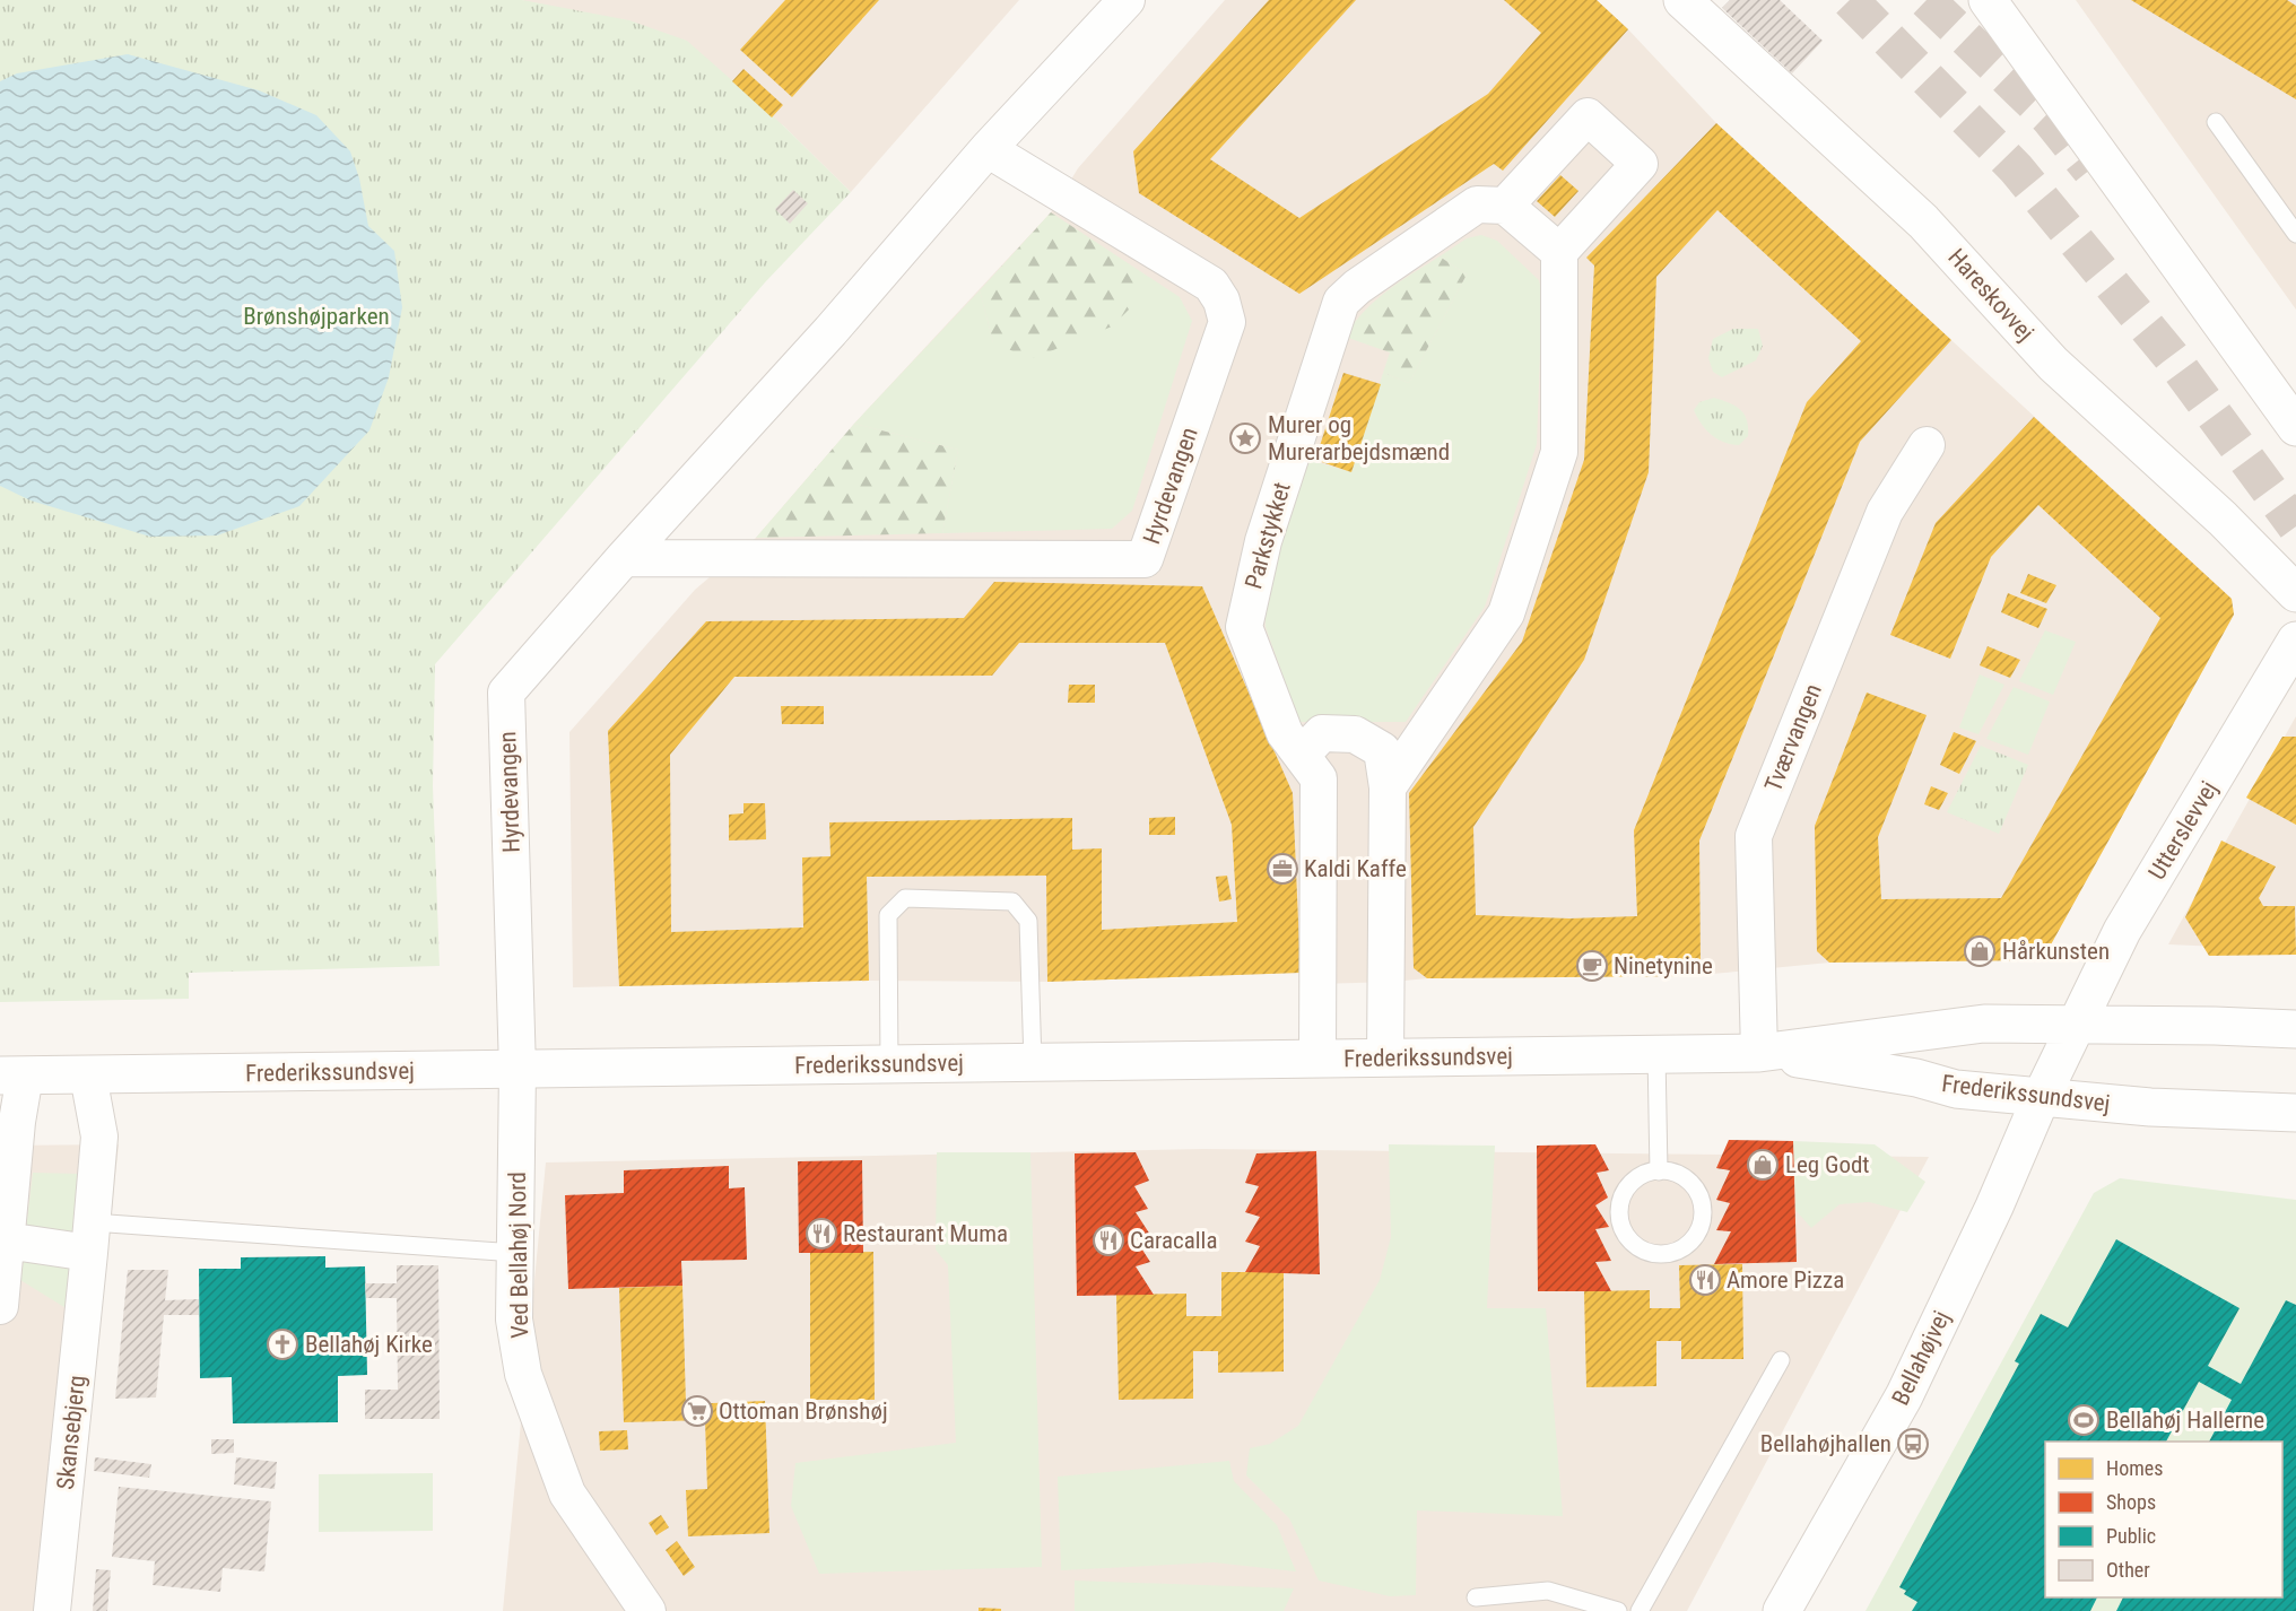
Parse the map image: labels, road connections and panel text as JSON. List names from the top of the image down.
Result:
{
  "streets": {
    "main road": [
      "Hareskovvej",
      "Utterslevvej",
      "Frederikssundsvej",
      "Bellahøjvej"
    ],
    "street": [
      "Hyrdevangen",
      "Parkstykket",
      "Tværvangen",
      "Ved Bellahøj Nord",
      "Skansebjerg"
    ]
  },
  "crossings": [
    ["Hyrdevangen", "Frederikssundsvej"],
    ["Hyrdevangen", "Ved Bellahøj Nord"],
    ["Parkstykket", "Frederikssundsvej"],
    ["Tværvangen", "Frederikssundsvej"],
    ["Utterslevvej", "Frederikssundsvej"],
    ["Utterslevvej", "Bellahøjvej"],
    ["Frederikssundsvej", "Ved Bellahøj Nord"],
    ["Frederikssundsvej", "Bellahøjvej"],
    ["Frederikssundsvej", "Skansebjerg"]
  ],
  "parks": ["Brønshøjparken"],
  "places": {
    "place": ["Murer og Murerarbejdsmænd"],
    "office": ["Kaldi Kaffe"],
    "shop": ["Hårkunsten", "Leg Godt"],
    "cafe": ["Ninetynine"],
    "restaurant": ["Restaurant Muma", "Caracalla", "Amore Pizza"],
    "church": ["Bellahøj Kirke"],
    "supermarket": ["Ottoman Brønshøj"],
    "sports": ["Bellahøj Hallerne"],
    "bus stop": ["Bellahøjhallen"]
  },
  "legend": [
    "Homes",
    "Shops",
    "Public",
    "Other"
  ]
}
